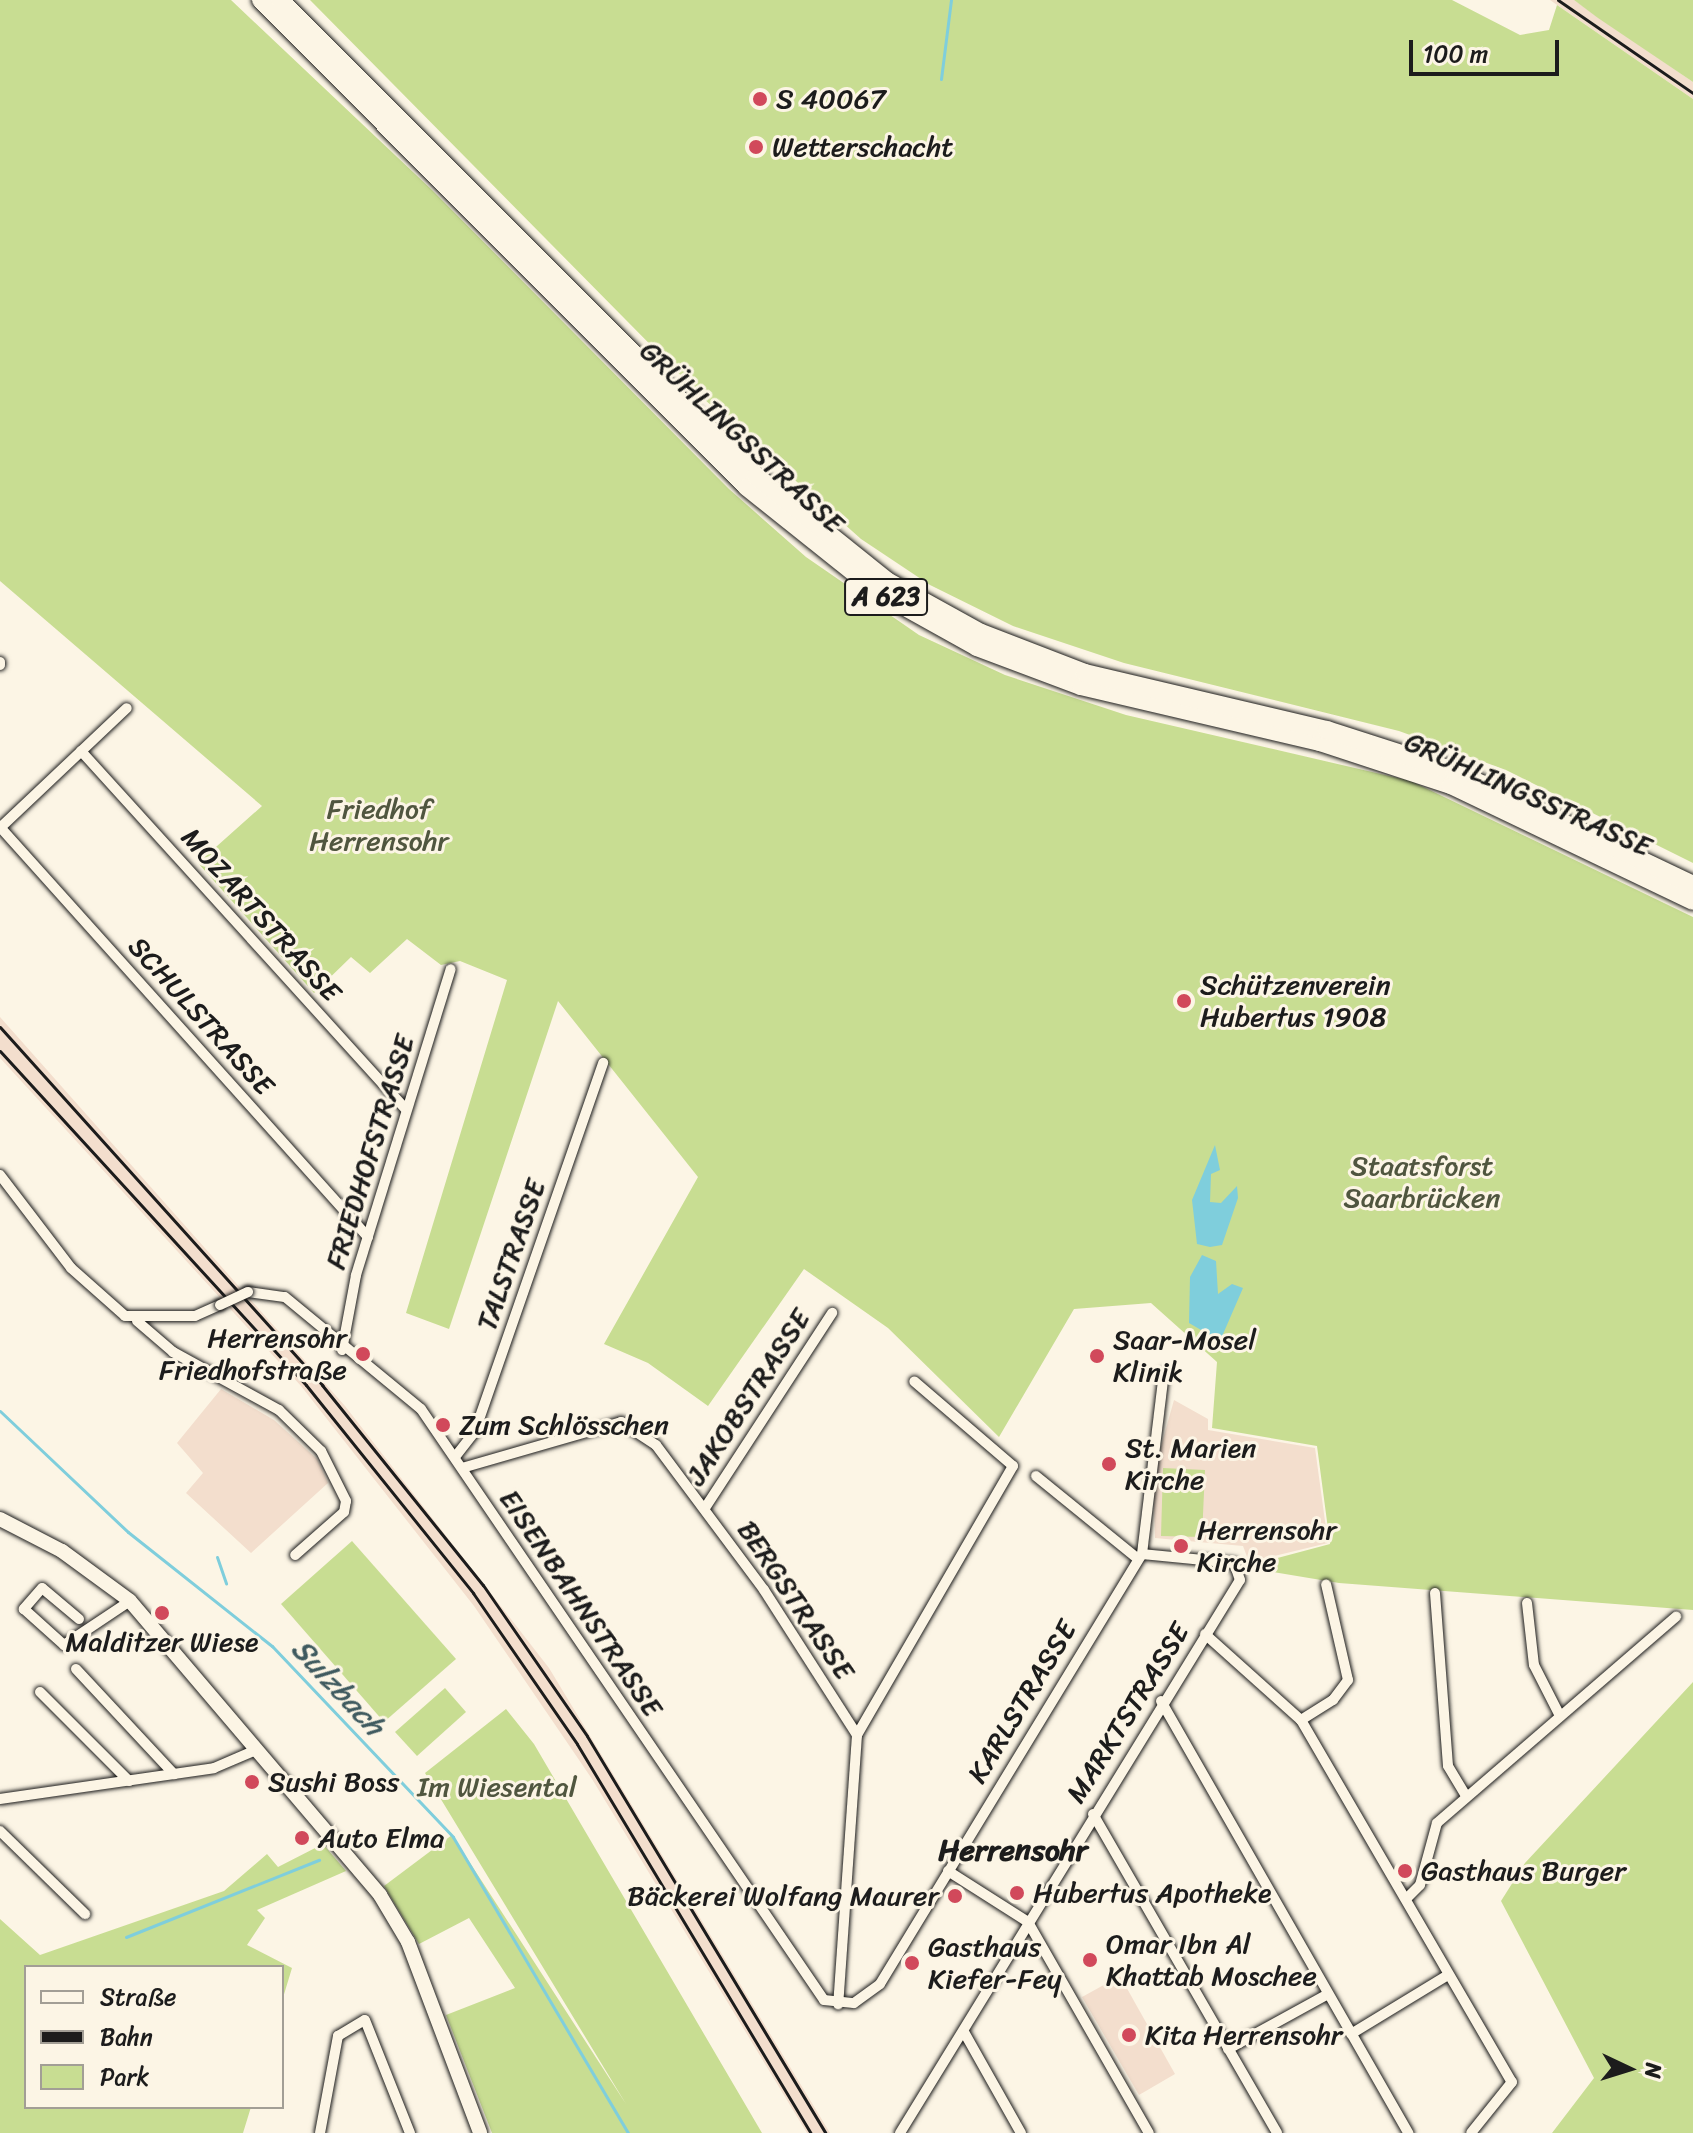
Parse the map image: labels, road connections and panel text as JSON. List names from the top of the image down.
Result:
{
  "streets": {
    "highway": ["GRÜHLINGSSTRASSE", "A 623"],
    "street": [
      "MOZARTSTRASSE",
      "SCHULSTRASSE",
      "FRIEDHOFSTRASSE",
      "TALSTRASSE",
      "JAKOBSTRASSE",
      "BERGSTRASSE",
      "EISENBAHNSTRASSE",
      "KARLSTRASSE",
      "MARKTSTRASSE"
    ]
  },
  "crossings": [
    ["MOZARTSTRASSE", "FRIEDHOFSTRASSE"],
    ["SCHULSTRASSE", "FRIEDHOFSTRASSE"],
    ["FRIEDHOFSTRASSE", "EISENBAHNSTRASSE"],
    ["TALSTRASSE", "EISENBAHNSTRASSE"],
    ["JAKOBSTRASSE", "BERGSTRASSE"],
    ["BERGSTRASSE", "EISENBAHNSTRASSE"],
    ["EISENBAHNSTRASSE", "KARLSTRASSE"],
    ["KARLSTRASSE", "MARKTSTRASSE"]
  ],
  "districts": ["Herrensohr"],
  "water": ["Sulzbach"],
  "parks": ["Friedhof Herrensohr", "Staatsforst Saarbrücken", "Im Wiesental"],
  "places": [
    "S 40067",
    "Wetterschacht",
    "Schützenverein Hubertus 1908",
    "Herrensohr Friedhofstraße",
    "Saar-Mosel Klinik",
    "Zum Schlösschen",
    "St. Marien Kirche",
    "Herrensohr Kirche",
    "Malditzer Wiese",
    "Sushi Boss",
    "Auto Elma",
    "Gasthaus Burger",
    "Hubertus Apotheke",
    "Bäckerei Wolfang Maurer",
    "Omar Ibn Al Khattab Moschee",
    "Gasthaus Kiefer-Fey",
    "Kita Herrensohr"
  ],
  "legend": ["Straße", "Bahn", "Park"],
  "scale_bar": "100 m",
  "north": "right"
}
